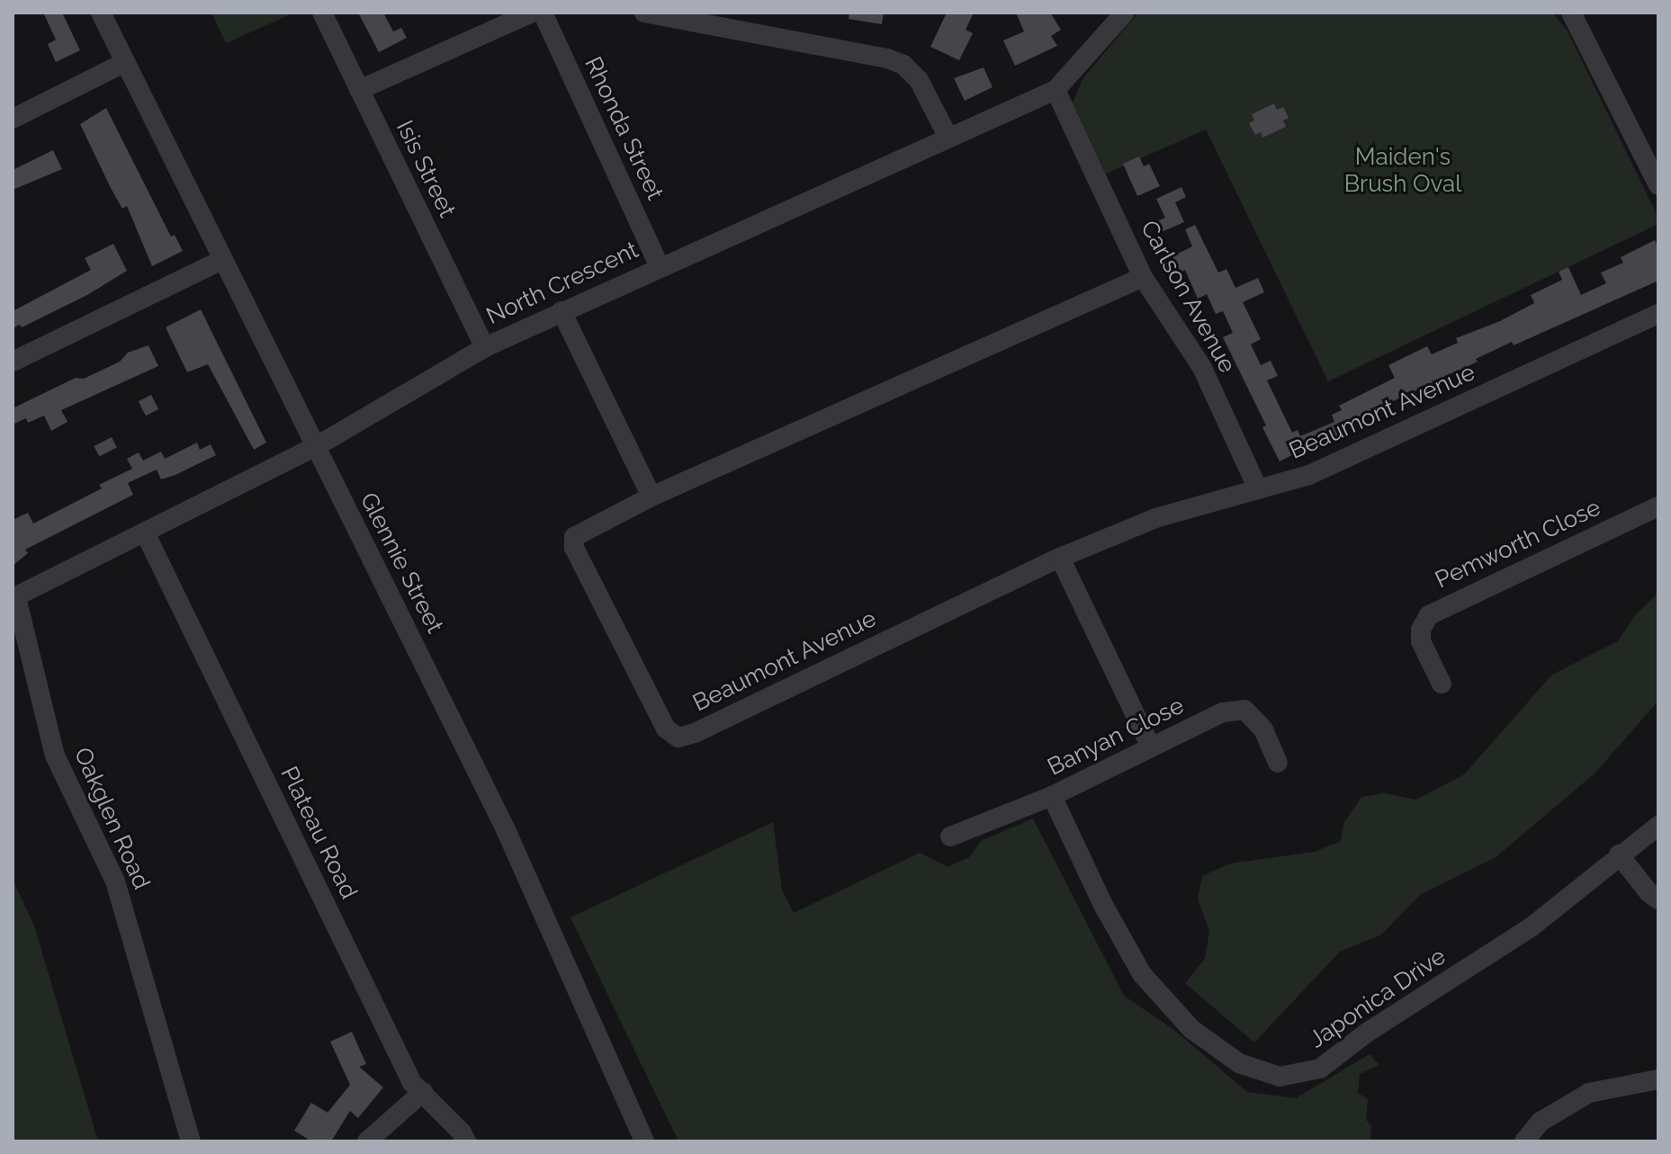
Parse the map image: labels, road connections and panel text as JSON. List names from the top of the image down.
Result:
{
  "streets": {
    "street": [
      "Rhonda Street",
      "Isis Street",
      "North Crescent",
      "Carlson Avenue",
      "Beaumont Avenue",
      "Pemworth Close",
      "Glennie Street",
      "Banyan Close",
      "Oakglen Road",
      "Plateau Road",
      "Japonica Drive"
    ]
  },
  "crossings": [
    ["Rhonda Street", "North Crescent"],
    ["Isis Street", "North Crescent"],
    ["North Crescent", "Carlson Avenue"],
    ["North Crescent", "Glennie Street"],
    ["North Crescent", "Oakglen Road"],
    ["North Crescent", "Plateau Road"],
    ["Carlson Avenue", "Beaumont Avenue"],
    ["Banyan Close", "Japonica Drive"]
  ],
  "parks": ["Maiden's Brush Oval"]
}
